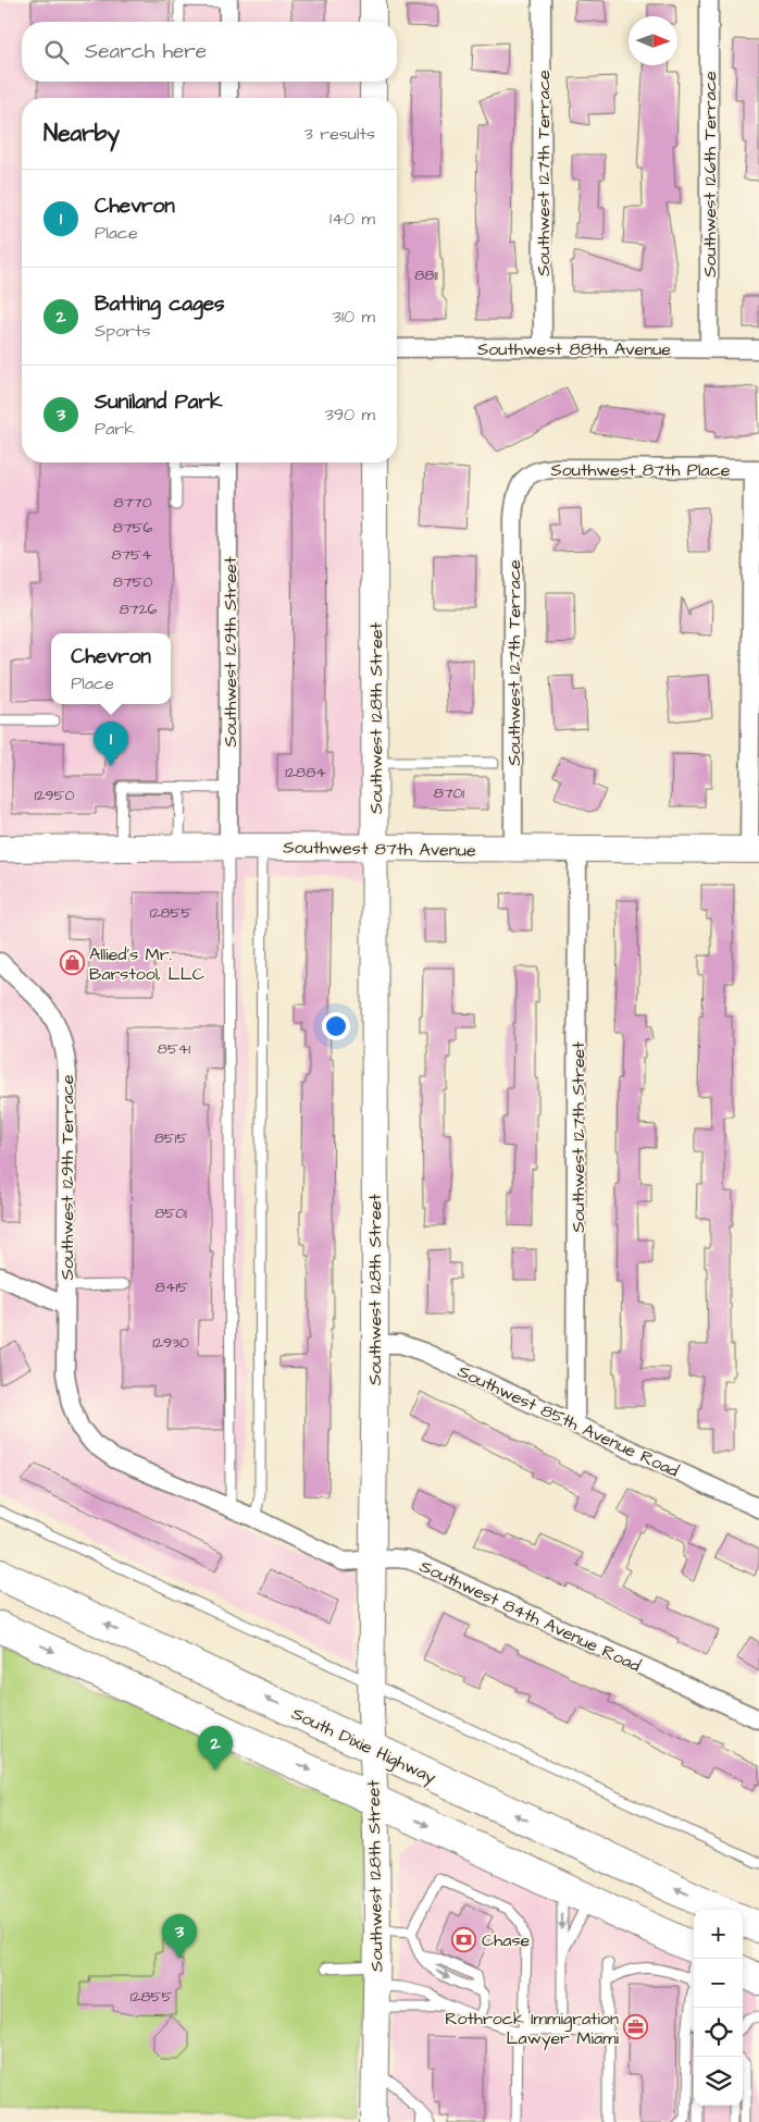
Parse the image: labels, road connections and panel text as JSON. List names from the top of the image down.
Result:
{
  "streets": {
    "highway": ["South Dixie Highway"],
    "street": [
      "Southwest 127th Terrace",
      "Southwest 126th Terrace",
      "Southwest 88th Avenue",
      "Southwest 87th Place",
      "Southwest 129th Street",
      "Southwest 128th Street",
      "Southwest 87th Avenue",
      "Southwest 127th Street",
      "Southwest 129th Terrace",
      "Southwest 85th Avenue Road",
      "Southwest 84th Avenue Road"
    ]
  },
  "crossings": [
    ["Southwest 127th Terrace", "Southwest 88th Avenue"],
    ["Southwest 127th Terrace", "Southwest 87th Place"],
    ["Southwest 127th Terrace", "Southwest 87th Avenue"],
    ["Southwest 126th Terrace", "Southwest 88th Avenue"],
    ["Southwest 129th Street", "Southwest 87th Avenue"],
    ["Southwest 128th Street", "Southwest 87th Avenue"],
    ["Southwest 128th Street", "Southwest 85th Avenue Road"],
    ["Southwest 128th Street", "Southwest 84th Avenue Road"],
    ["Southwest 128th Street", "South Dixie Highway"],
    ["Southwest 87th Avenue", "Southwest 127th Street"],
    ["Southwest 127th Street", "Southwest 85th Avenue Road"],
    ["Southwest 129th Terrace", "Southwest 84th Avenue Road"]
  ],
  "places": {
    "shop": ["Allied's Mr. Barstool, LLC"],
    "bank": ["Chase"],
    "office": ["Rothrock Immigration Lawyer Miami"]
  },
  "house_numbers": [
    "8811",
    "8770",
    "8756",
    "8754",
    "8750",
    "8726",
    "12884",
    "8701",
    "12950",
    "12855",
    "8541",
    "8515",
    "8501",
    "8415",
    "12930",
    "12855"
  ],
  "north": "right",
  "page": {
    "search": "Search here",
    "heading": ["Nearby", "3 results"],
    "list": [
      {
        "mark": "1",
        "name": "Chevron",
        "note": "Place",
        "value": "140 m"
      },
      {
        "mark": "2",
        "name": "Batting cages",
        "note": "Sports",
        "value": "310 m"
      },
      {
        "mark": "3",
        "name": "Suniland Park",
        "note": "Park",
        "value": "390 m"
      }
    ],
    "popup": ["Chevron", "Place"],
    "pins": ["1", "2", "3"],
    "map_buttons": ["+", "−"]
  }
}
